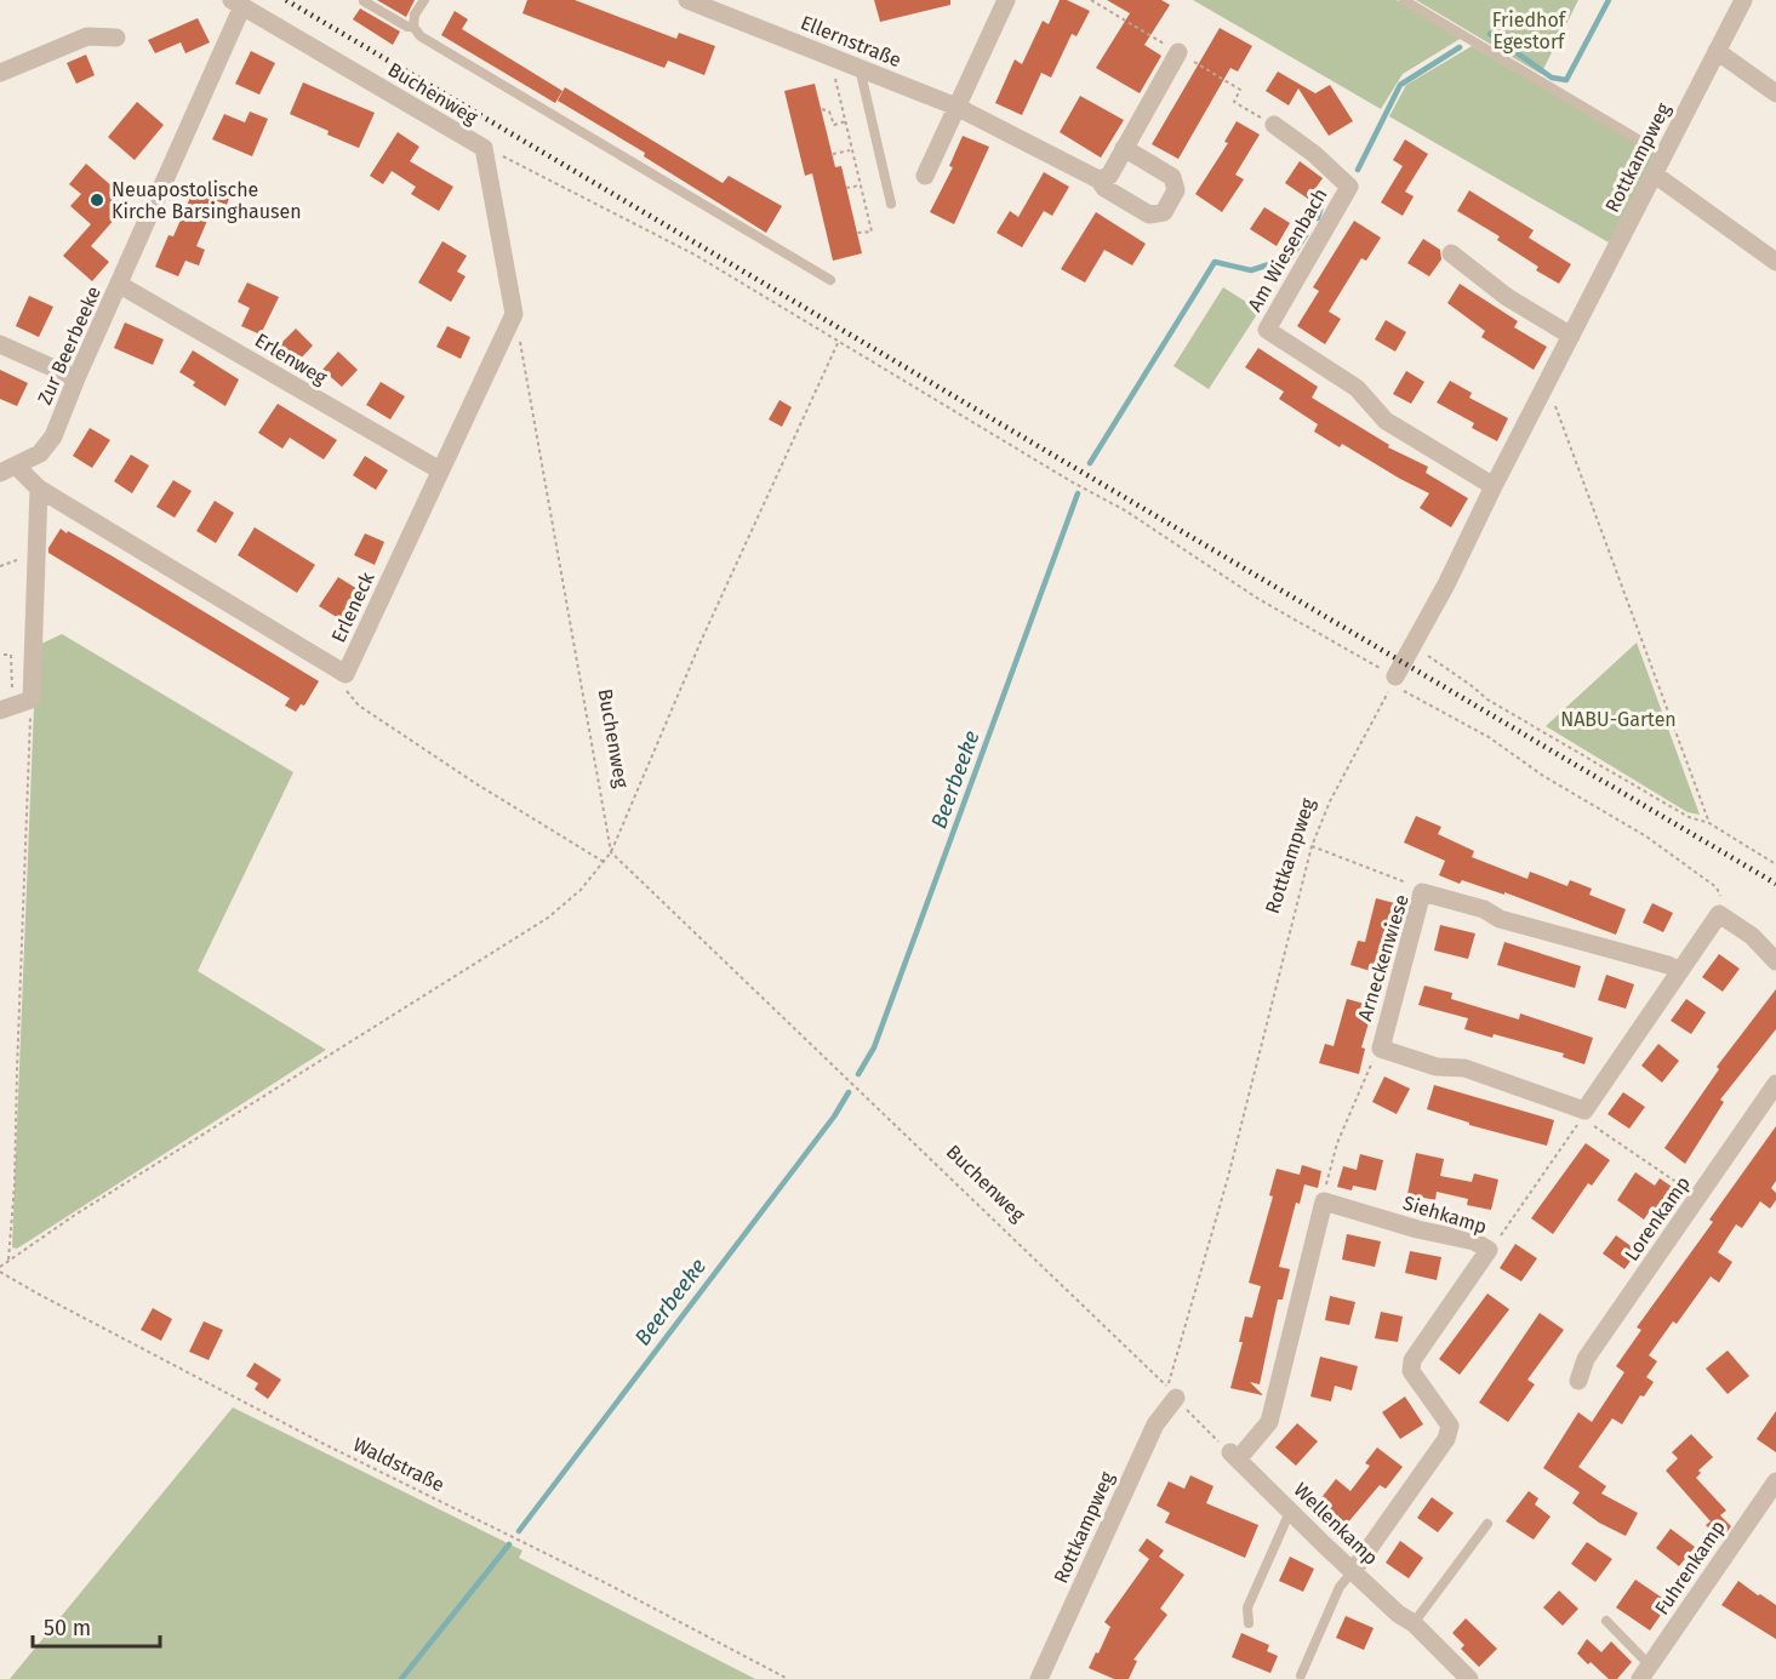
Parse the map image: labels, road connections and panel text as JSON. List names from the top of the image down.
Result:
{
  "streets": {
    "street": [
      "Ellernstraße",
      "Buchenweg",
      "Rottkampweg",
      "Am Wiesenbach",
      "Zur Beerbeeke",
      "Erlenweg",
      "Erleneck",
      "Arneckenwiese",
      "Siehkamp",
      "Lorenkamp",
      "Wellenkamp",
      "Fuhrenkamp"
    ],
    "path": ["Waldstraße"]
  },
  "crossings": [
    ["Buchenweg", "Rottkampweg"],
    ["Buchenweg", "Zur Beerbeeke"],
    ["Buchenweg", "Erleneck"],
    ["Rottkampweg", "Am Wiesenbach"],
    ["Zur Beerbeeke", "Erlenweg"],
    ["Zur Beerbeeke", "Erleneck"],
    ["Erlenweg", "Erleneck"],
    ["Siehkamp", "Wellenkamp"]
  ],
  "water": ["Beerbeeke"],
  "parks": ["Friedhof Egestorf", "NABU-Garten"],
  "places": ["Neuapostolische Kirche Barsinghausen"],
  "scale_bar": "50 m"
}
